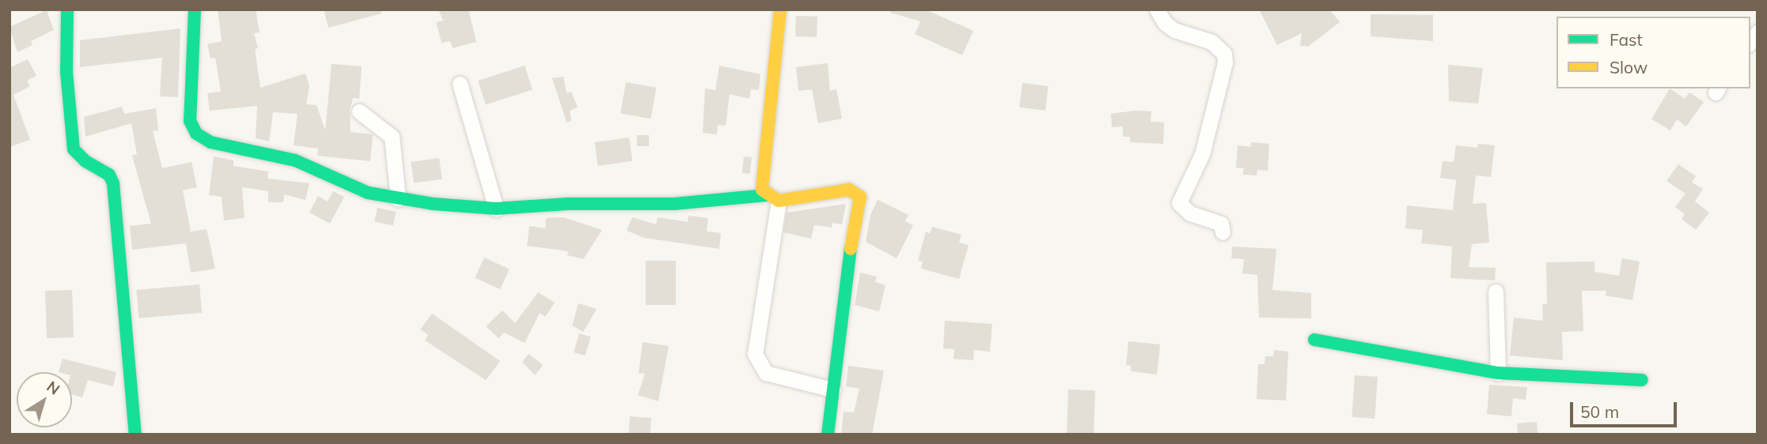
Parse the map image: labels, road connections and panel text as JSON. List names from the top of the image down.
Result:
{
  "legend": ["Fast", "Slow"],
  "scale_bar": "50 m",
  "north": "top right"
}
